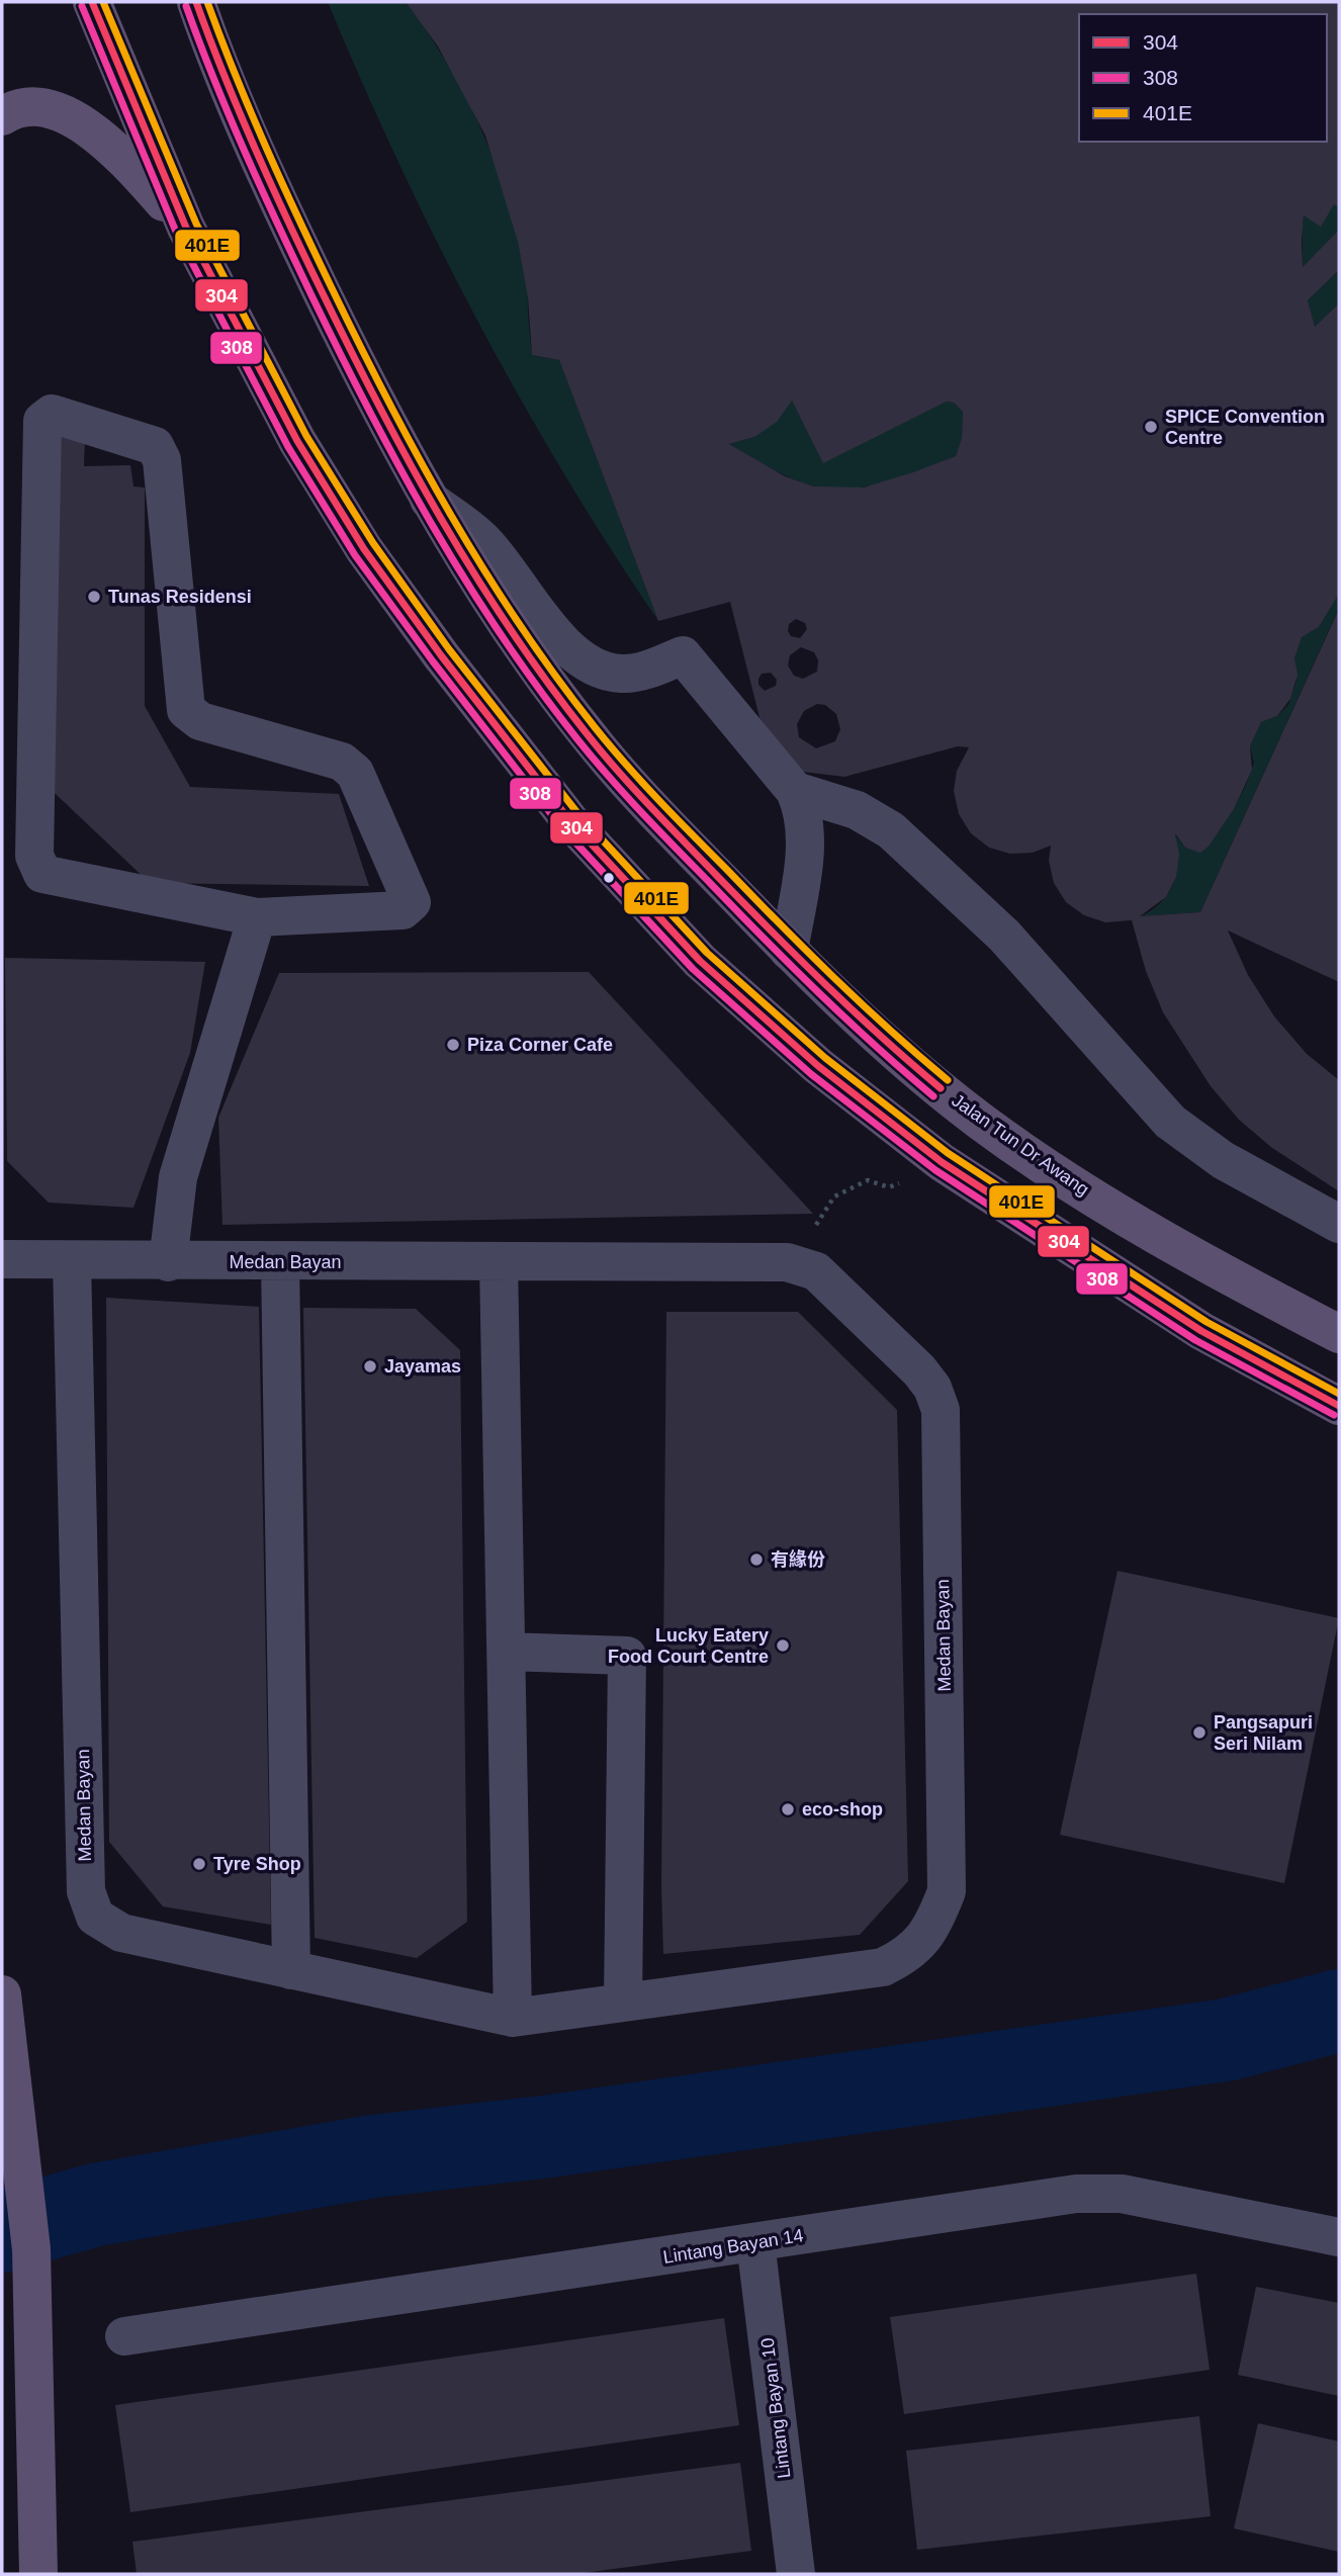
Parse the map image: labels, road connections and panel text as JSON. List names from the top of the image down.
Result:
{
  "streets": {
    "main road": ["Jalan Tun Dr Awang"],
    "street": ["Medan Bayan", "Lintang Bayan 14", "Lintang Bayan 10"]
  },
  "crossings": [
    ["Lintang Bayan 14", "Lintang Bayan 10"]
  ],
  "places": [
    "SPICE Convention Centre",
    "Tunas Residensi",
    "Piza Corner Cafe",
    "Jayamas",
    "有緣份",
    "Lucky Eatery Food Court Centre",
    "Pangsapuri Seri Nilam",
    "eco-shop",
    "Tyre Shop"
  ],
  "lines": ["transit line 304", "transit line 401E", "transit line 308"],
  "legend": ["304", "308", "401E"]
}
